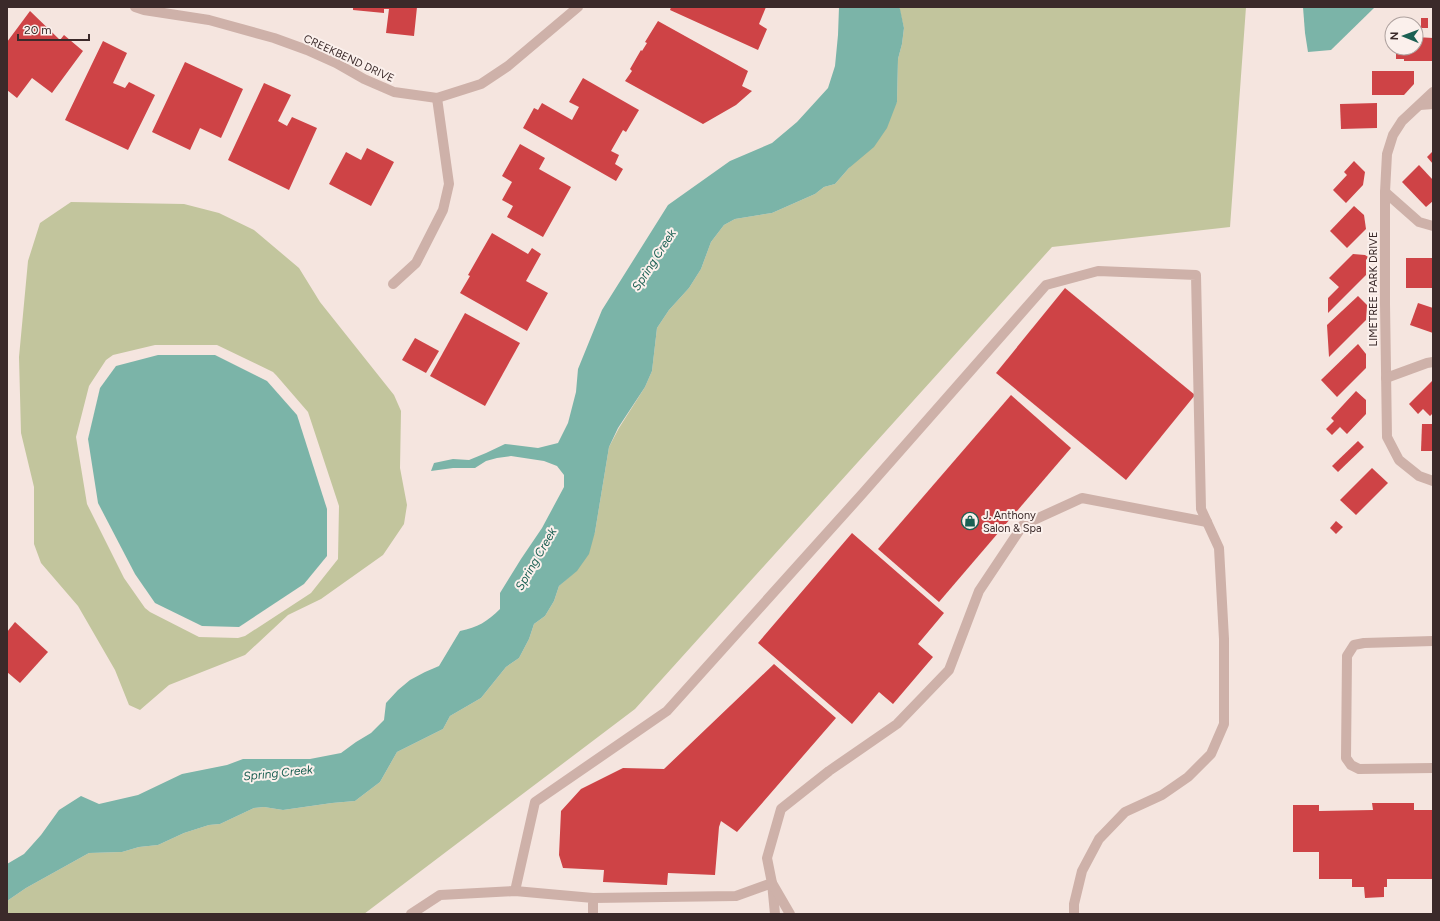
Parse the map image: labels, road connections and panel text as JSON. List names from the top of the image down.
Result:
{
  "streets": {
    "street": ["CREEKBEND DRIVE", "LIMETREE PARK DRIVE"]
  },
  "water": ["Spring Creek"],
  "places": {
    "shop": ["J. Anthony Salon & Spa"]
  },
  "scale_bar": "20 m",
  "north": "left"
}
